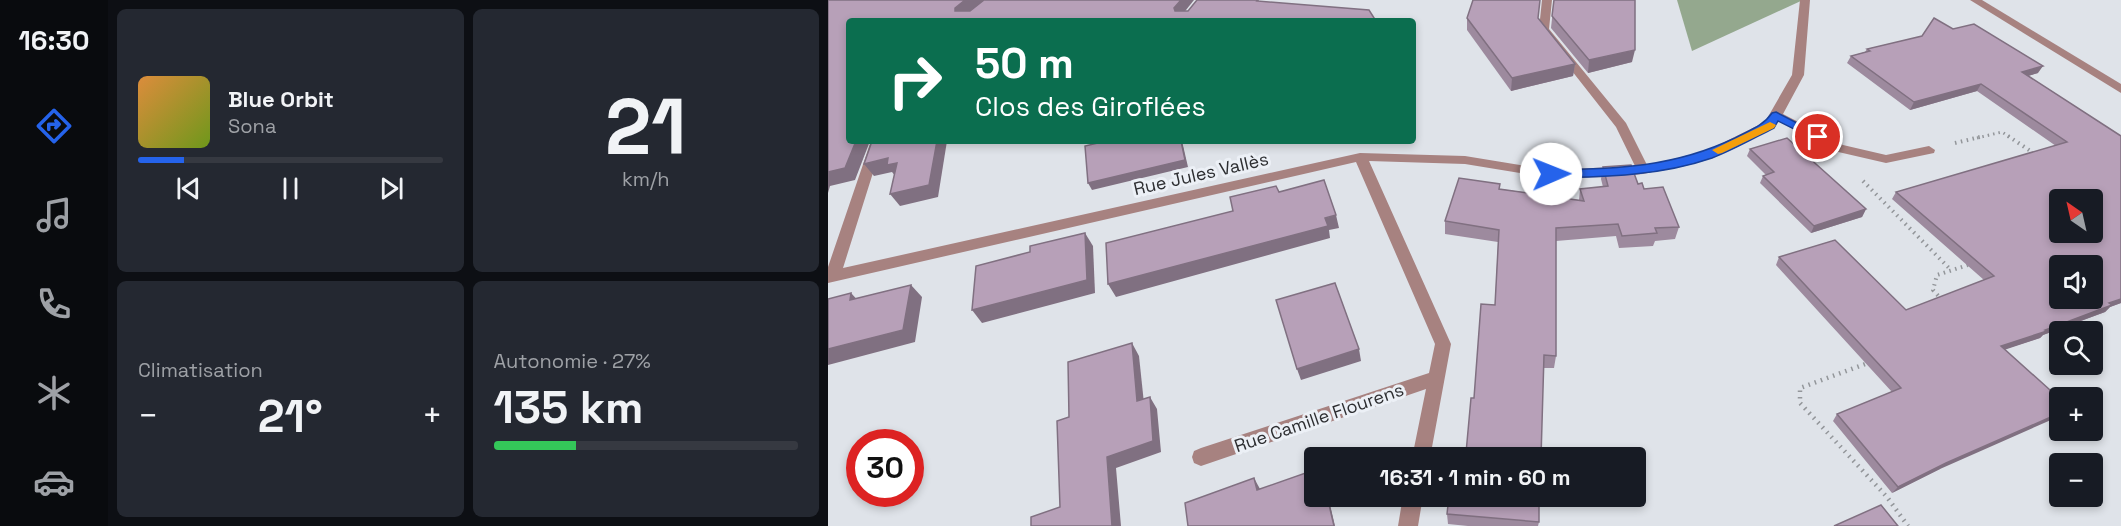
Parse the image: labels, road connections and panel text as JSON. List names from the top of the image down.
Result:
{
  "streets": {
    "street": ["Rue Jules Vallès", "Rue Camille Flourens"]
  },
  "crossings": [
    ["Rue Jules Vallès", "Rue Camille Flourens"]
  ],
  "north": "top left",
  "page": {
    "tabs": "16:30",
    "tile": [
      ["21", "km/h"],
      "Climatisation",
      ["Autonomie · 27%", "135 km"]
    ],
    "turn": ["50 m", "Clos des Giroflées"],
    "song": ["Blue Orbit", "Sona"],
    "map_buttons": ["+", "−"],
    "heat": ["−", "21°", "+"],
    "limit": "30",
    "trip": "16:31 · 1 min · 60 m"
  }
}
